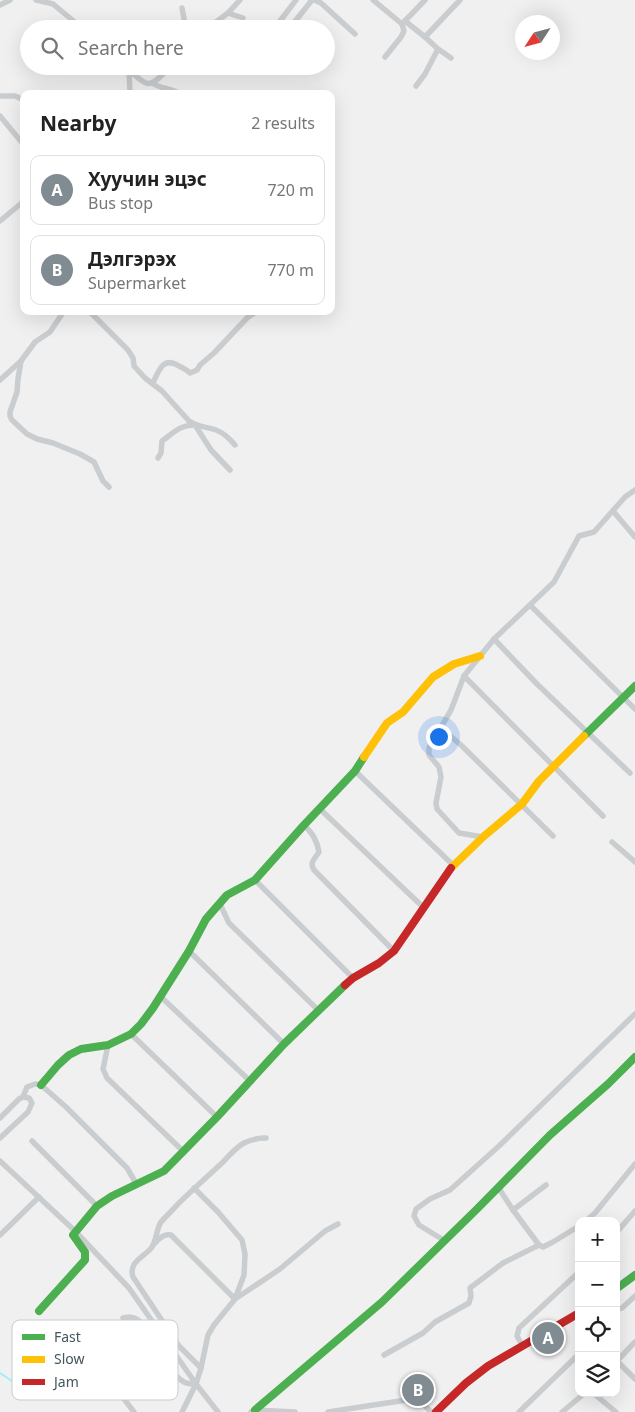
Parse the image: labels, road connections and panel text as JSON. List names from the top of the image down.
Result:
{
  "legend": ["Fast", "Slow", "Jam"],
  "north": "bottom left",
  "page": {
    "search": "Search here",
    "heading": ["Nearby", "2 results"],
    "list": [
      {
        "mark": "A",
        "name": "Хуучин эцэс",
        "note": "Bus stop",
        "value": "720 m"
      },
      {
        "mark": "B",
        "name": "Дэлгэрэх",
        "note": "Supermarket",
        "value": "770 m"
      }
    ],
    "map_buttons": ["+", "−"],
    "pins": ["A", "B"]
  }
}
